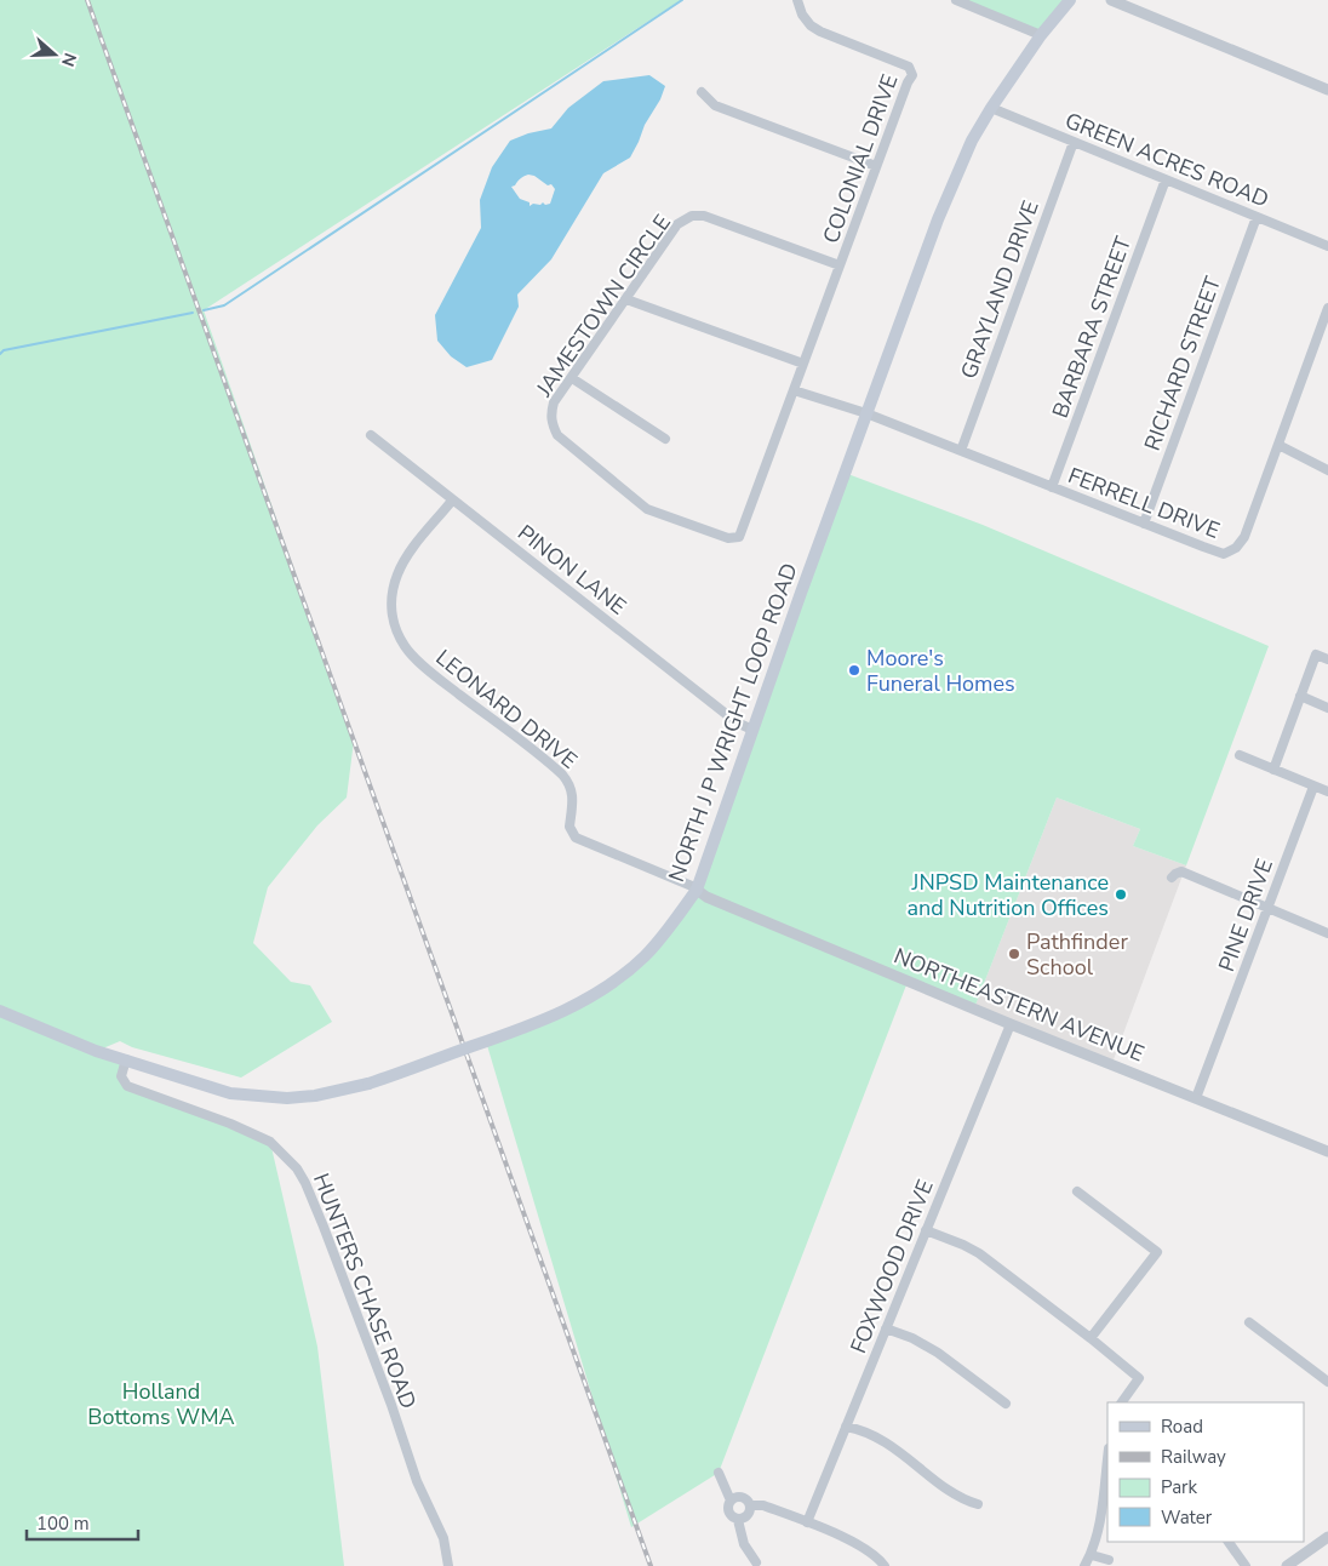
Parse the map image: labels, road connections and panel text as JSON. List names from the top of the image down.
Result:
{
  "streets": {
    "main road": ["NORTH J P WRIGHT LOOP ROAD"],
    "street": [
      "COLONIAL DRIVE",
      "GREEN ACRES ROAD",
      "GRAYLAND DRIVE",
      "JAMESTOWN CIRCLE",
      "BARBARA STREET",
      "RICHARD STREET",
      "FERRELL DRIVE",
      "PINON LANE",
      "LEONARD DRIVE",
      "PINE DRIVE",
      "NORTHEASTERN AVENUE",
      "FOXWOOD DRIVE",
      "HUNTERS CHASE ROAD"
    ]
  },
  "crossings": [
    ["COLONIAL DRIVE", "JAMESTOWN CIRCLE"],
    ["GREEN ACRES ROAD", "GRAYLAND DRIVE"],
    ["GREEN ACRES ROAD", "BARBARA STREET"],
    ["GREEN ACRES ROAD", "RICHARD STREET"],
    ["GREEN ACRES ROAD", "NORTH J P WRIGHT LOOP ROAD"],
    ["GRAYLAND DRIVE", "FERRELL DRIVE"],
    ["BARBARA STREET", "FERRELL DRIVE"],
    ["RICHARD STREET", "FERRELL DRIVE"],
    ["FERRELL DRIVE", "NORTH J P WRIGHT LOOP ROAD"],
    ["PINON LANE", "LEONARD DRIVE"],
    ["PINON LANE", "NORTH J P WRIGHT LOOP ROAD"],
    ["LEONARD DRIVE", "NORTH J P WRIGHT LOOP ROAD"],
    ["LEONARD DRIVE", "NORTHEASTERN AVENUE"],
    ["NORTH J P WRIGHT LOOP ROAD", "NORTHEASTERN AVENUE"],
    ["NORTH J P WRIGHT LOOP ROAD", "HUNTERS CHASE ROAD"],
    ["PINE DRIVE", "NORTHEASTERN AVENUE"],
    ["NORTHEASTERN AVENUE", "FOXWOOD DRIVE"]
  ],
  "parks": ["Holland Bottoms WMA"],
  "places": ["Moore's Funeral Homes", "JNPSD Maintenance and Nutrition Offices", "Pathfinder School"],
  "legend": [
    "Road",
    "Railway",
    "Park",
    "Water"
  ],
  "scale_bar": "100 m",
  "north": "right"
}
